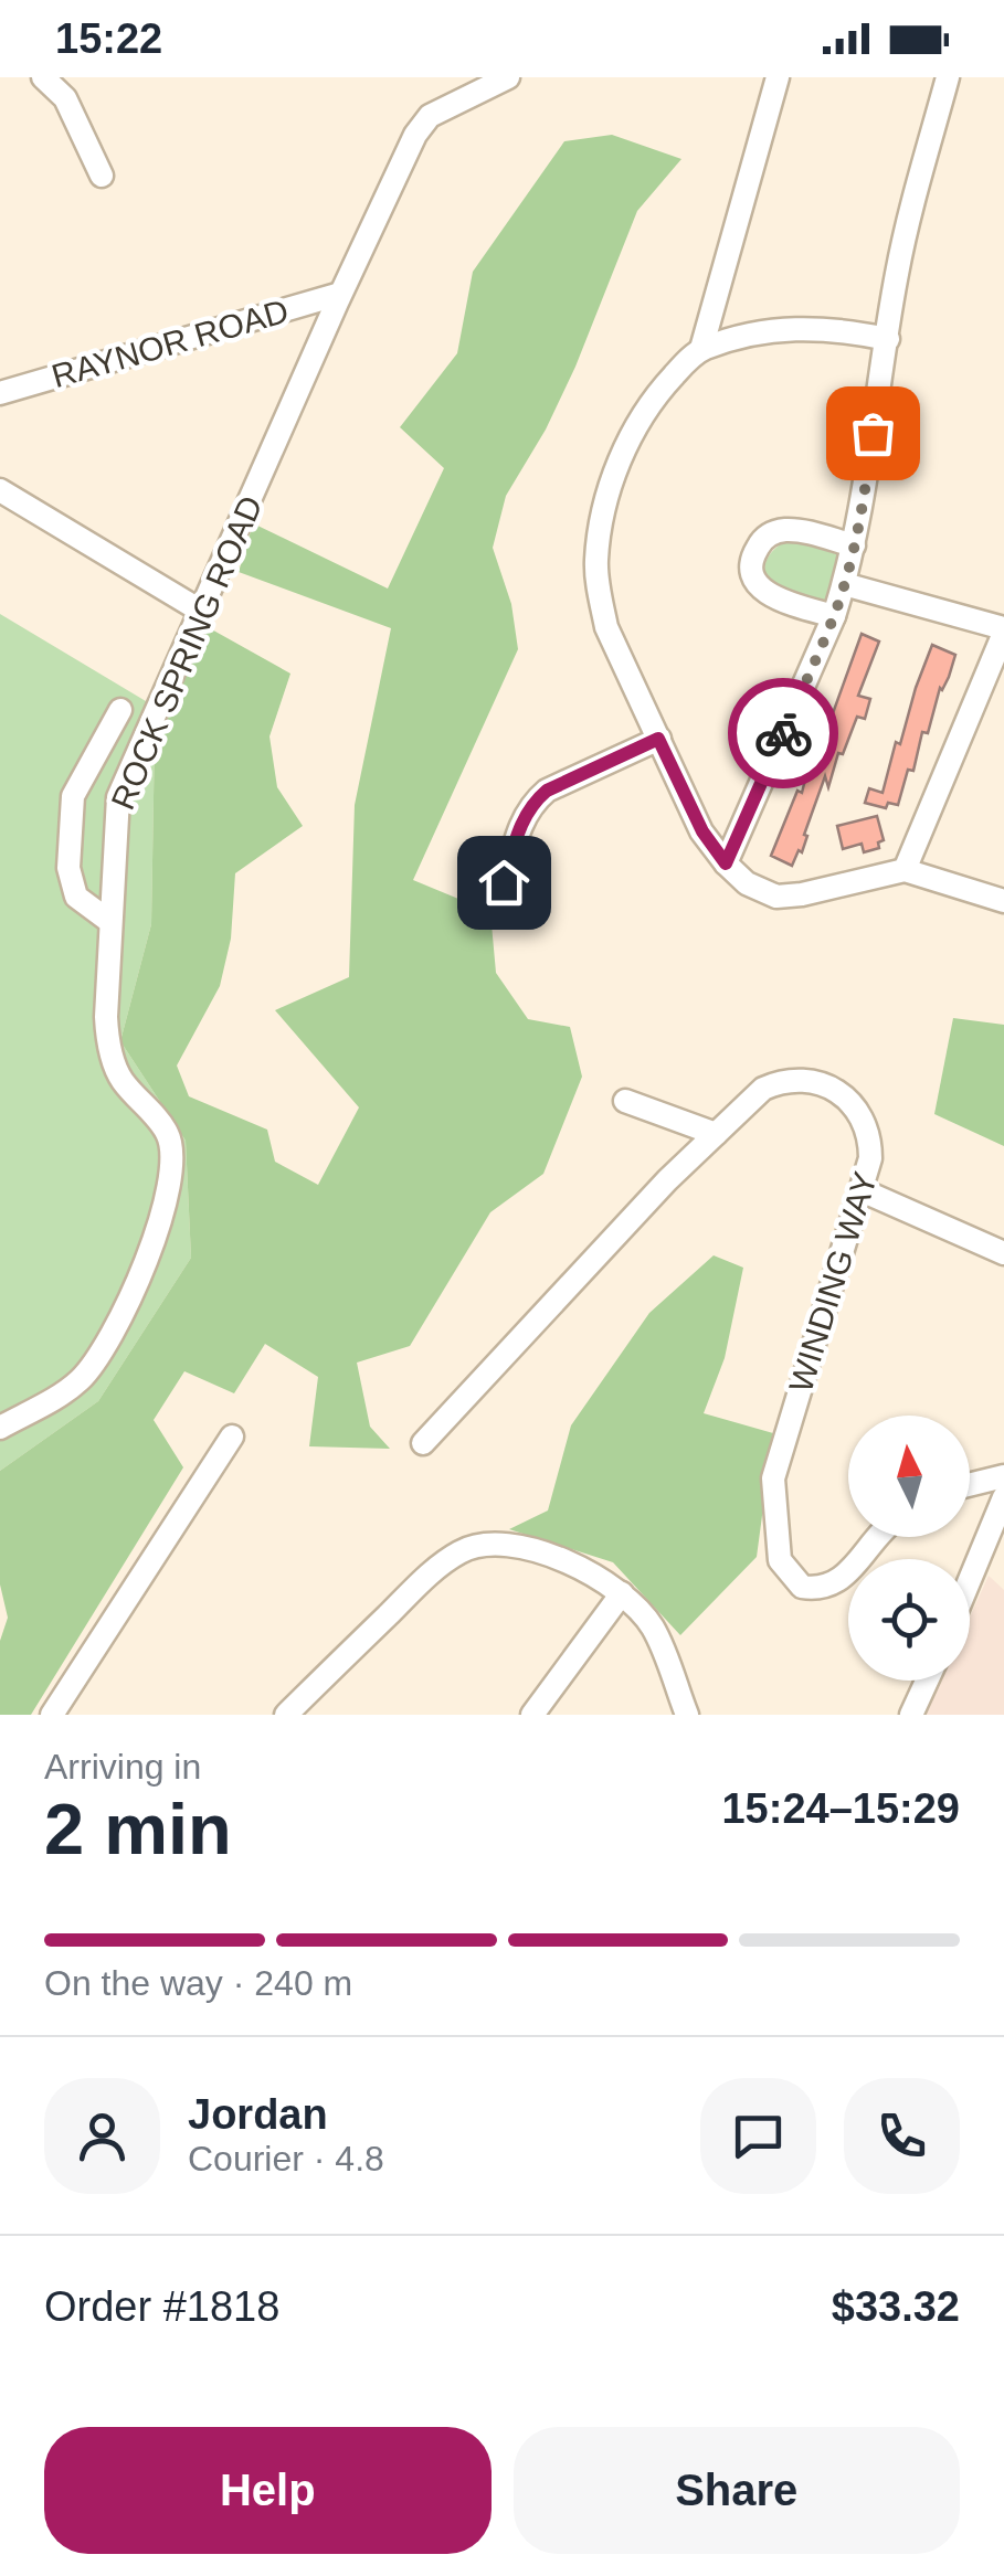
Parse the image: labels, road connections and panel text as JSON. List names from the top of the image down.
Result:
{
  "streets": {
    "street": ["RAYNOR ROAD", "ROCK SPRING ROAD", "WINDING WAY"]
  },
  "crossings": [
    ["RAYNOR ROAD", "ROCK SPRING ROAD"]
  ],
  "north": "top",
  "page": {
    "status": "15:22",
    "heading": ["2 min", "Arriving in", "15:24–15:29"],
    "panel": [
      "Jordan",
      "Courier · 4.8",
      "Order #1818",
      "$33.32"
    ],
    "bar": "On the way · 240 m",
    "buttons": ["Help", "Share"]
  }
}
